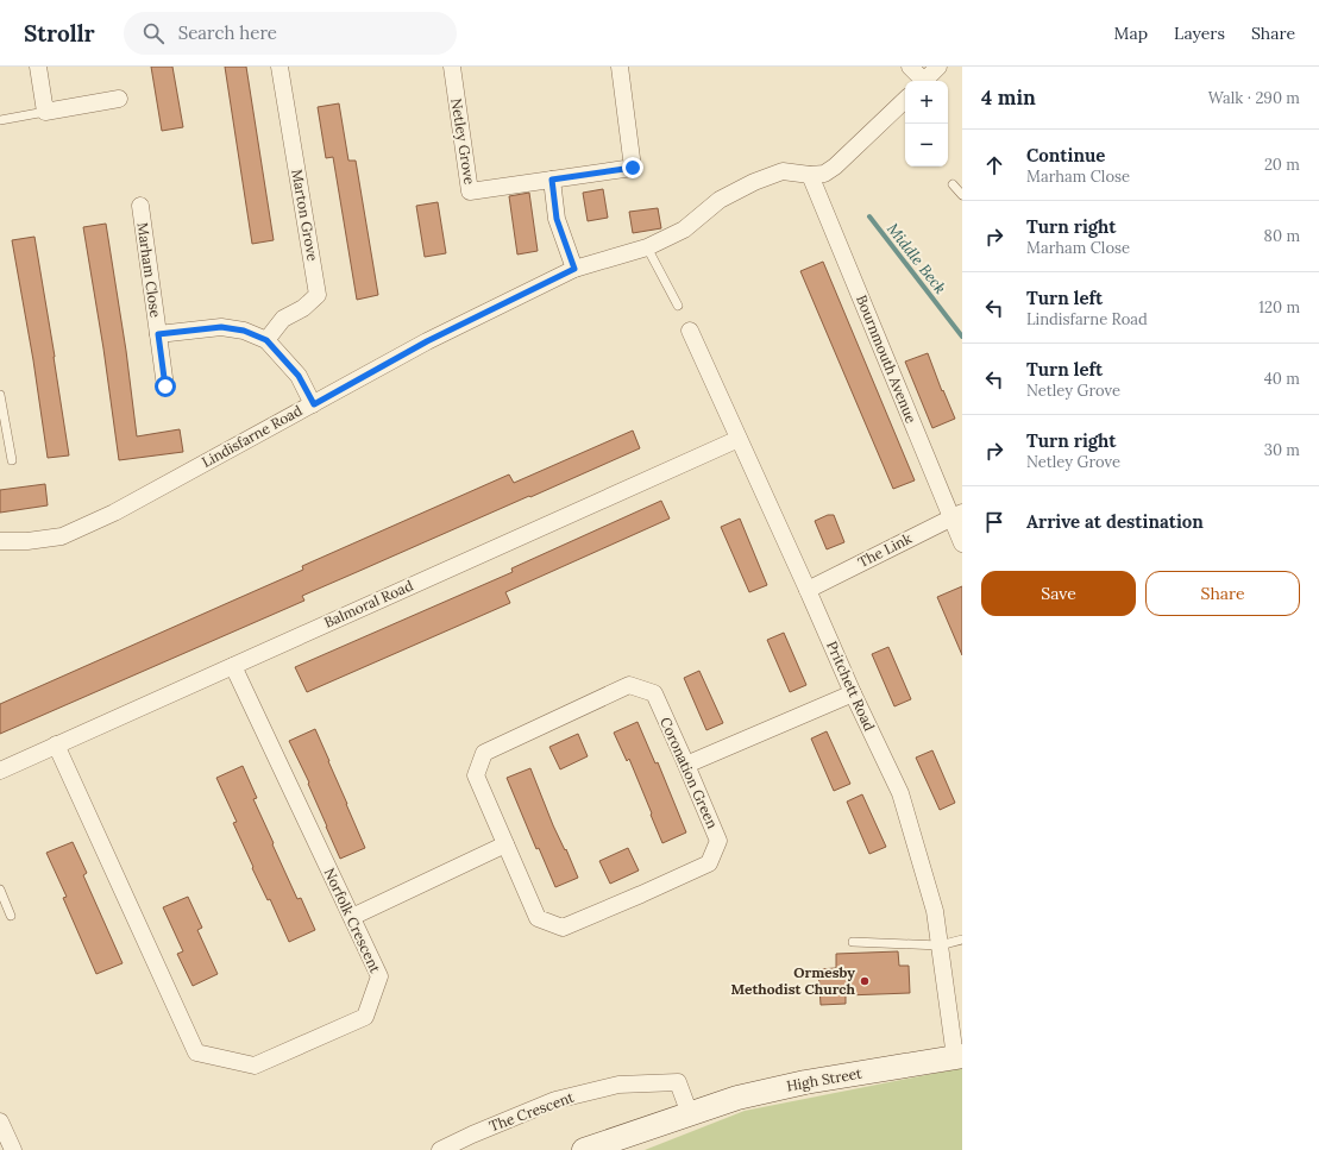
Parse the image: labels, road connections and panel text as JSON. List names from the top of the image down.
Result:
{
  "streets": {
    "main road": ["High Street"],
    "street": [
      "Netley Grove",
      "Marton Grove",
      "Marham Close",
      "Bournmouth Avenue",
      "Lindisfarne Road",
      "The Link",
      "Balmoral Road",
      "Pritchett Road",
      "Coronation Green",
      "Norfolk Crescent",
      "The Crescent"
    ]
  },
  "crossings": [
    ["Marton Grove", "Marham Close"],
    ["Marham Close", "Lindisfarne Road"],
    ["Bournmouth Avenue", "Lindisfarne Road"],
    ["Bournmouth Avenue", "The Link"],
    ["The Link", "Pritchett Road"],
    ["Balmoral Road", "Pritchett Road"],
    ["Balmoral Road", "Norfolk Crescent"],
    ["Pritchett Road", "High Street"],
    ["High Street", "The Crescent"]
  ],
  "water": ["Middle Beck"],
  "places": ["Ormesby Methodist Church"],
  "page": {
    "header": "Strollr",
    "search": "Search here",
    "nav": ["Map", "Layers", "Share"],
    "heading": ["4 min", "Walk · 290 m"],
    "map_buttons": ["+", "−"],
    "list": [
      ["Continue", "Marham Close", "20 m"],
      ["Turn right", "Marham Close", "80 m"],
      ["Turn left", "Lindisfarne Road", "120 m"],
      ["Turn left", "Netley Grove", "40 m"],
      ["Turn right", "Netley Grove", "30 m"],
      "Arrive at destination"
    ],
    "buttons": ["Save", "Share"]
  }
}
